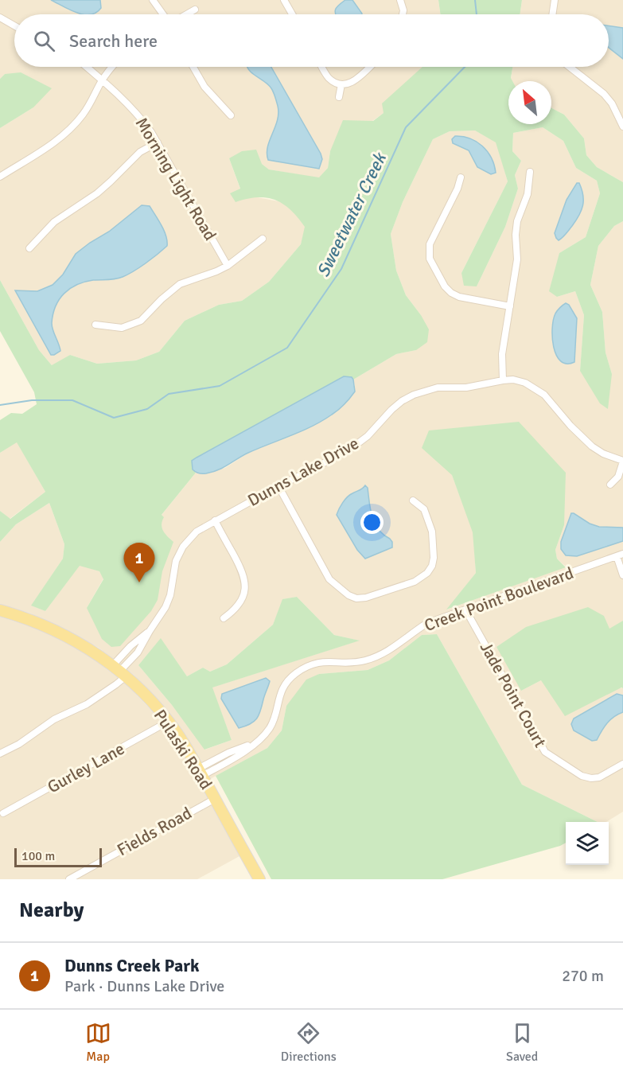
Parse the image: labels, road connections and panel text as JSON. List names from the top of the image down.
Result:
{
  "streets": {
    "main road": ["Pulaski Road"],
    "street": [
      "Morning Light Road",
      "Dunns Lake Drive",
      "Creek Point Boulevard",
      "Jade Point Court",
      "Gurley Lane",
      "Fields Road"
    ]
  },
  "crossings": [
    ["Dunns Lake Drive", "Pulaski Road"],
    ["Creek Point Boulevard", "Jade Point Court"],
    ["Creek Point Boulevard", "Pulaski Road"],
    ["Pulaski Road", "Gurley Lane"],
    ["Pulaski Road", "Fields Road"]
  ],
  "water": ["Sweetwater Creek"],
  "scale_bar": "100 m",
  "north": "top left",
  "page": {
    "search": "Search here",
    "pins": "1",
    "scale": "100 m",
    "heading": "Nearby",
    "list": [
      {
        "mark": "1",
        "name": "Dunns Creek Park",
        "note": "Park · Dunns Lake Drive",
        "value": "270 m"
      }
    ],
    "nav": ["Map", "Directions", "Saved"]
  }
}
